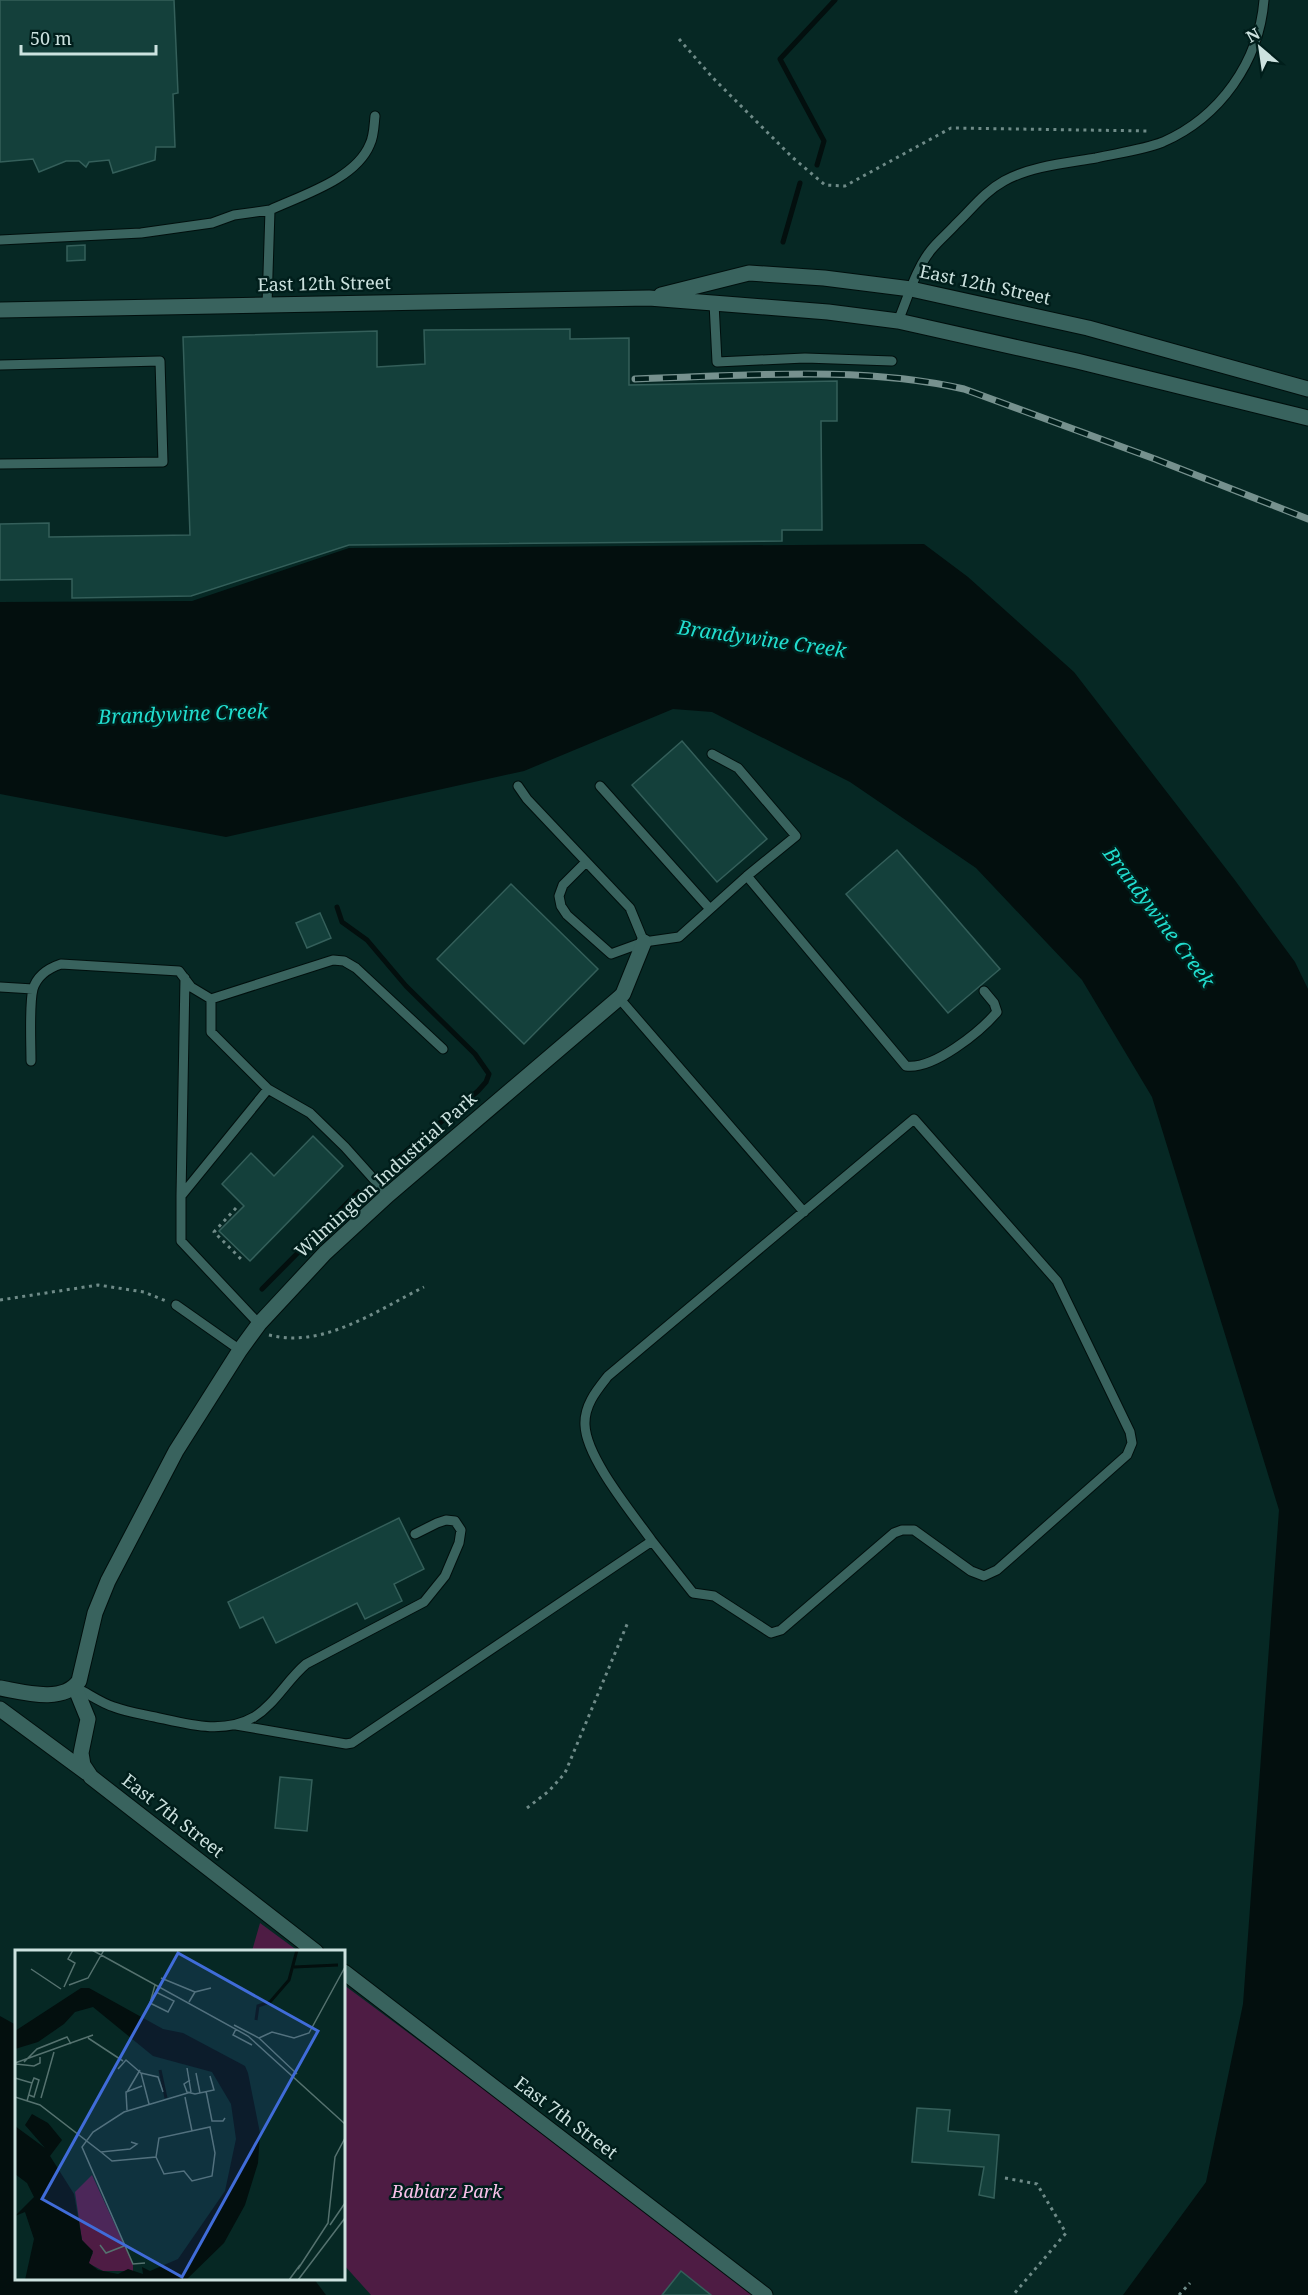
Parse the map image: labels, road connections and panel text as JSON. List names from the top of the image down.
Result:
{
  "streets": {
    "street": ["East 12th Street", "Wilmington Industrial Park", "East 7th Street"]
  },
  "water": ["Brandywine Creek"],
  "parks": ["Babiarz Park"],
  "scale_bar": "50 m",
  "north": "top left"
}
